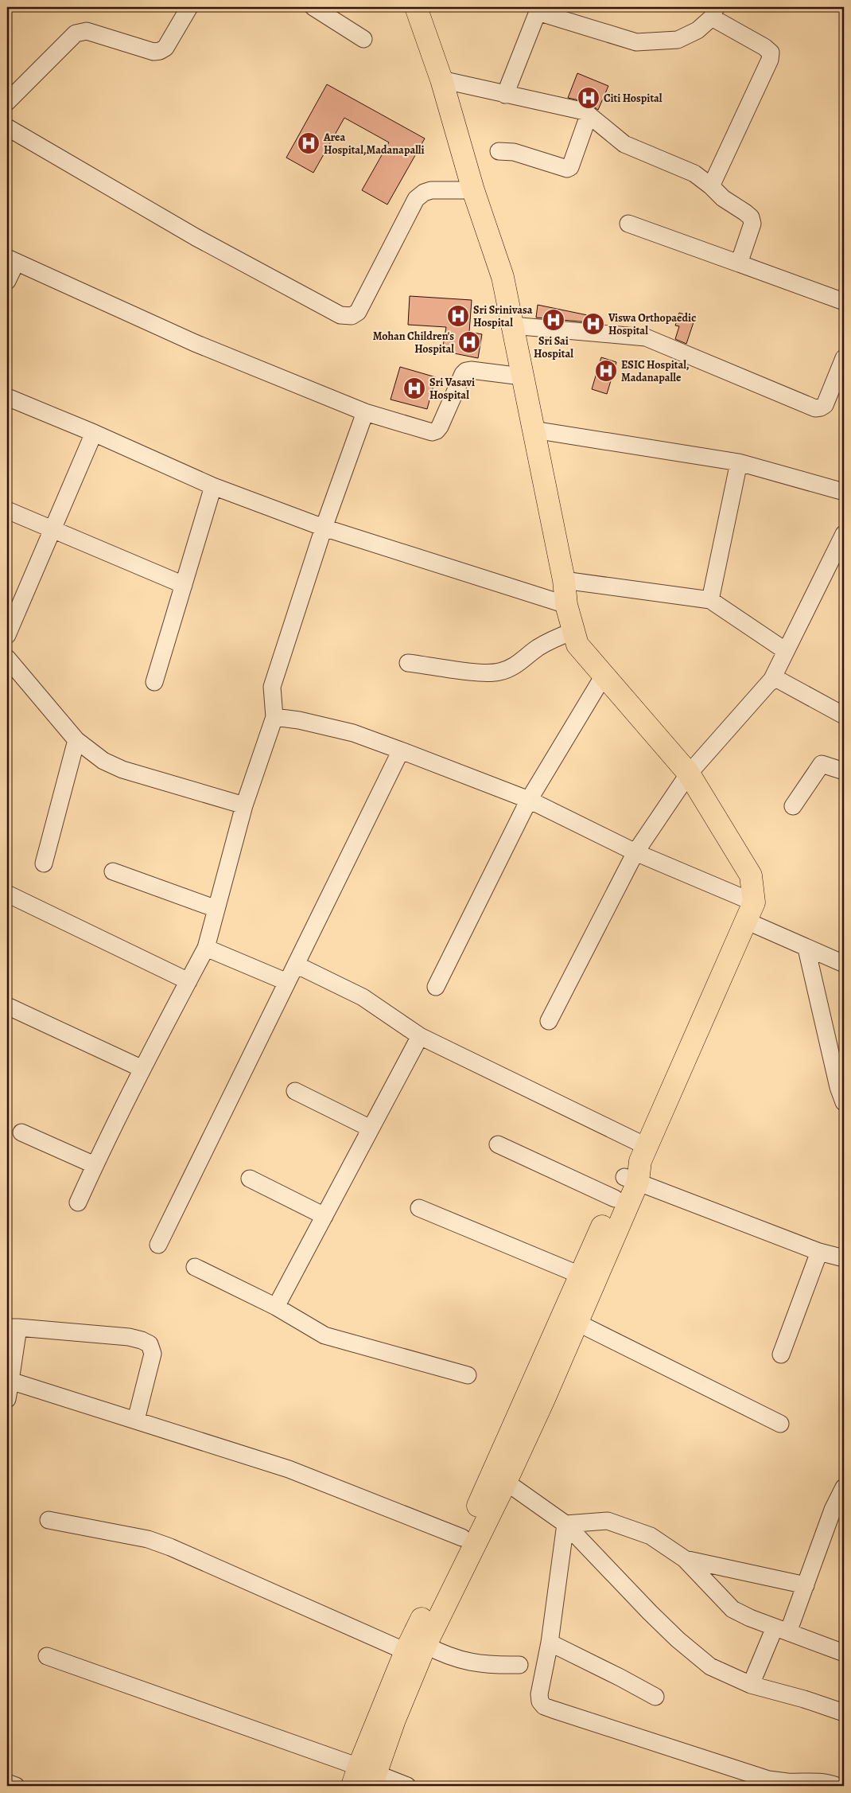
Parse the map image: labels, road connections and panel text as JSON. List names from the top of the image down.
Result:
{
  "places": {
    "hospital": [
      "Citi Hospital",
      "Area Hospital,Madanapalli",
      "Sri Srinivasa Hospital",
      "Sri Sai Hospital",
      "Viswa Orthopaedic Hospital",
      "Mohan Children's Hospital",
      "ESIC Hospital, Madanapalle",
      "Sri Vasavi Hospital"
    ]
  }
}
